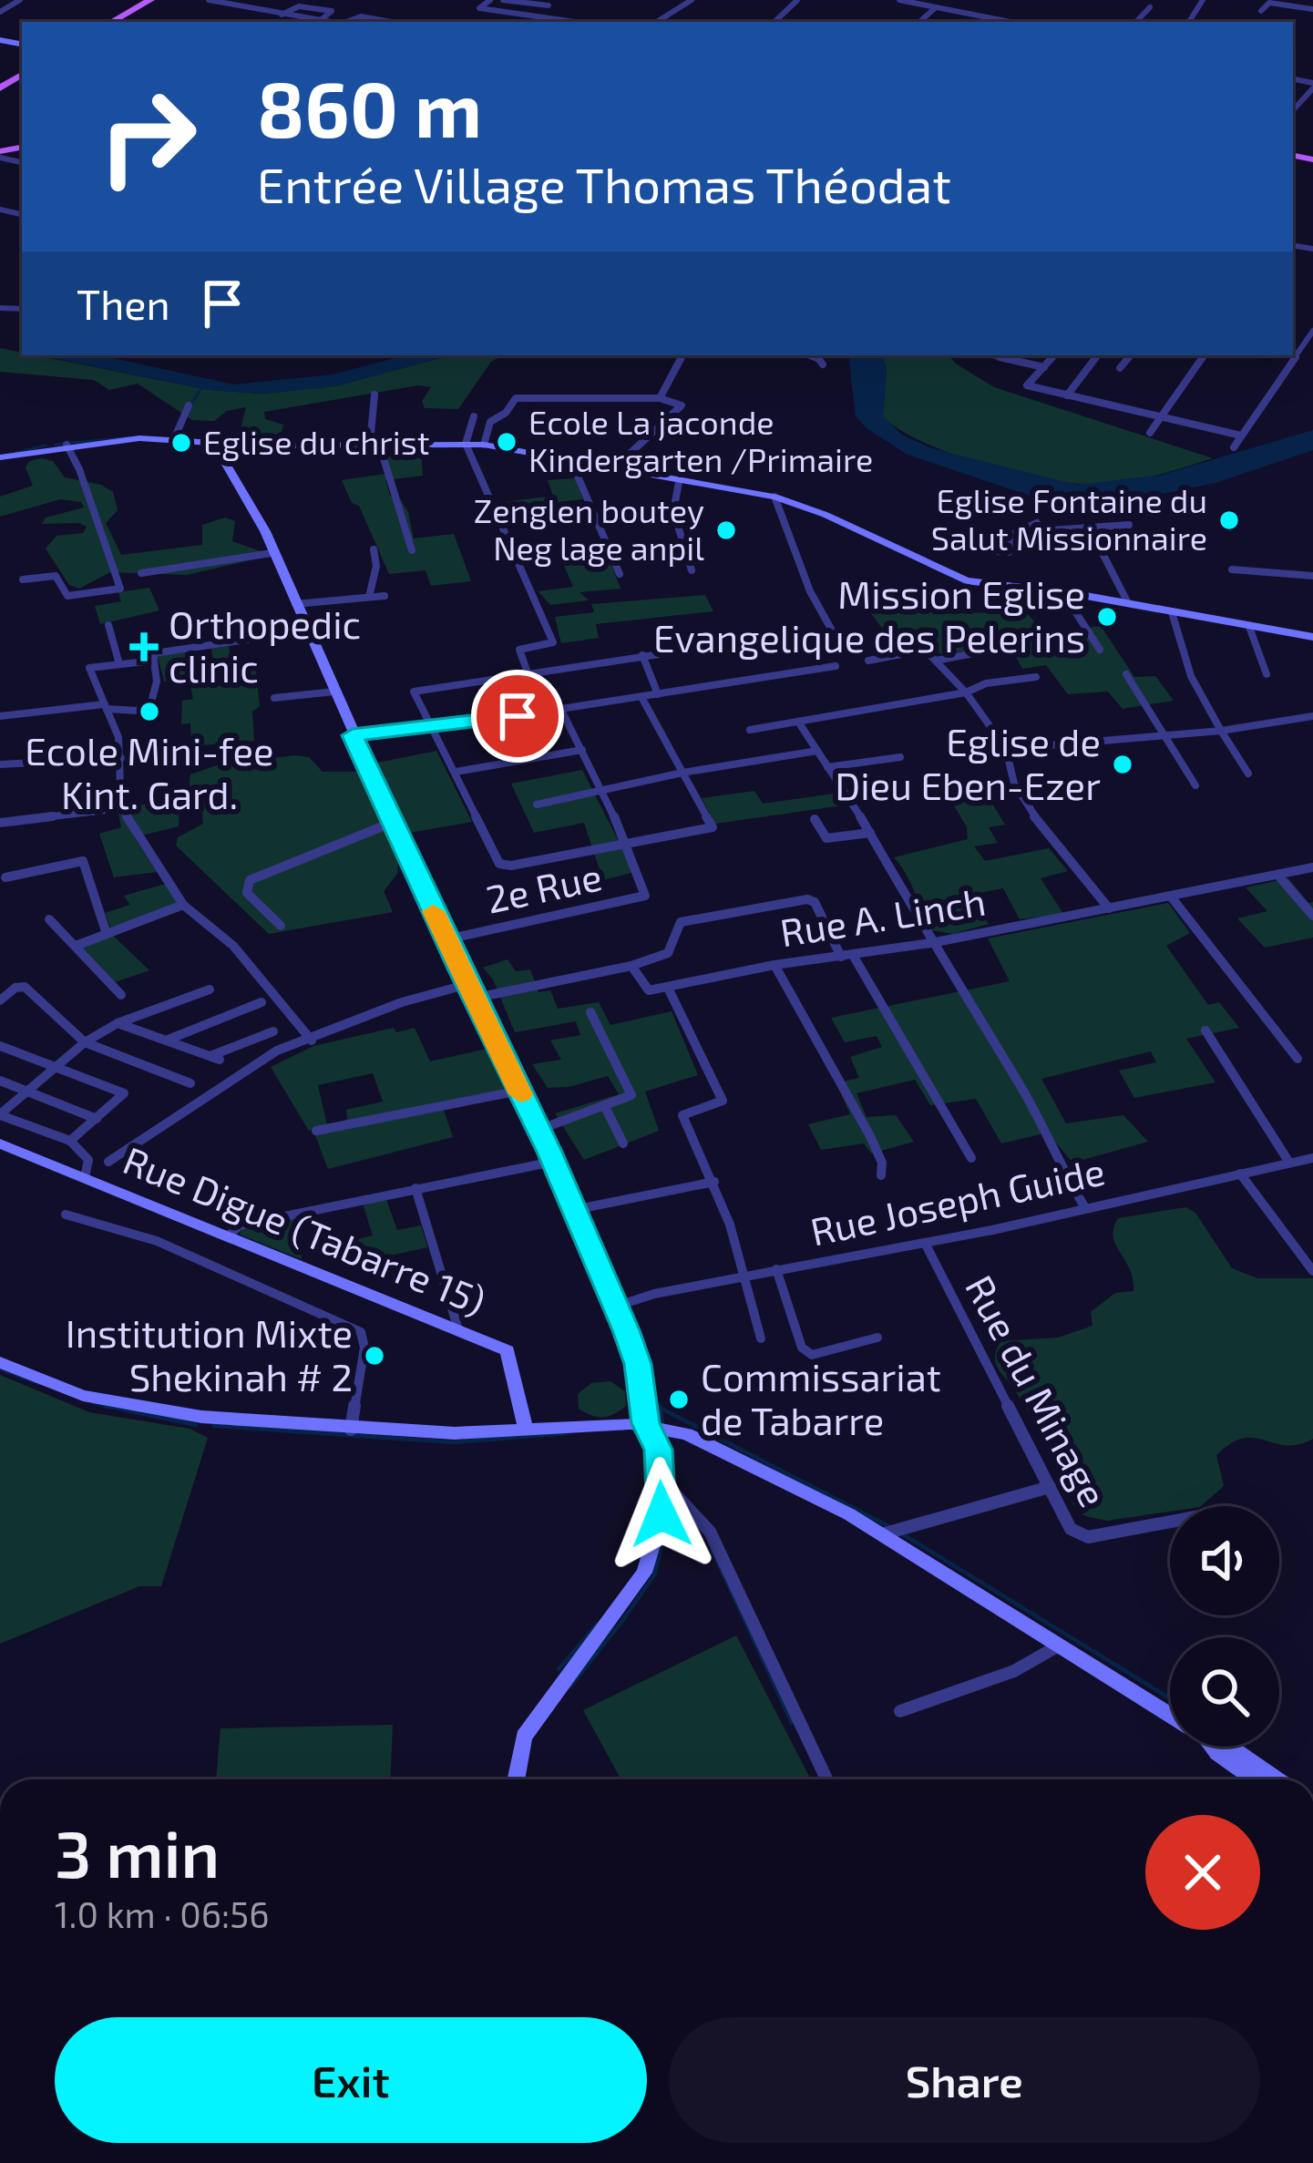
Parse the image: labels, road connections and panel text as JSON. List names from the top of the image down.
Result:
{
  "streets": {
    "street": [
      "2e Rue",
      "Rue A. Linch",
      "Rue Joseph Guide",
      "Rue Digue (Tabarre 15)",
      "Rue du Minage"
    ]
  },
  "crossings": [
    ["Rue Joseph Guide", "Rue du Minage"]
  ],
  "places": {
    "other": [
      "Ecole La jaconde Kindergarten /Primaire",
      "Eglise du christ",
      "Eglise Fontaine du Salut Missionnaire",
      "Zenglen boutey Neg lage anpil",
      "Mission Eglise Evangelique des Pelerins",
      "Ecole Mini-fee Kint. Gard.",
      "Eglise de Dieu Eben-Ezer",
      "Institution Mixte Shekinah # 2",
      "Commissariat de Tabarre"
    ],
    "health": ["Orthopedic clinic"]
  },
  "page": {
    "turn": ["860 m", "Entrée Village Thomas Théodat"],
    "then": "Then",
    "heading": ["3 min", "1.0 km · 06:56"],
    "buttons": ["Exit", "Share"]
  }
}
